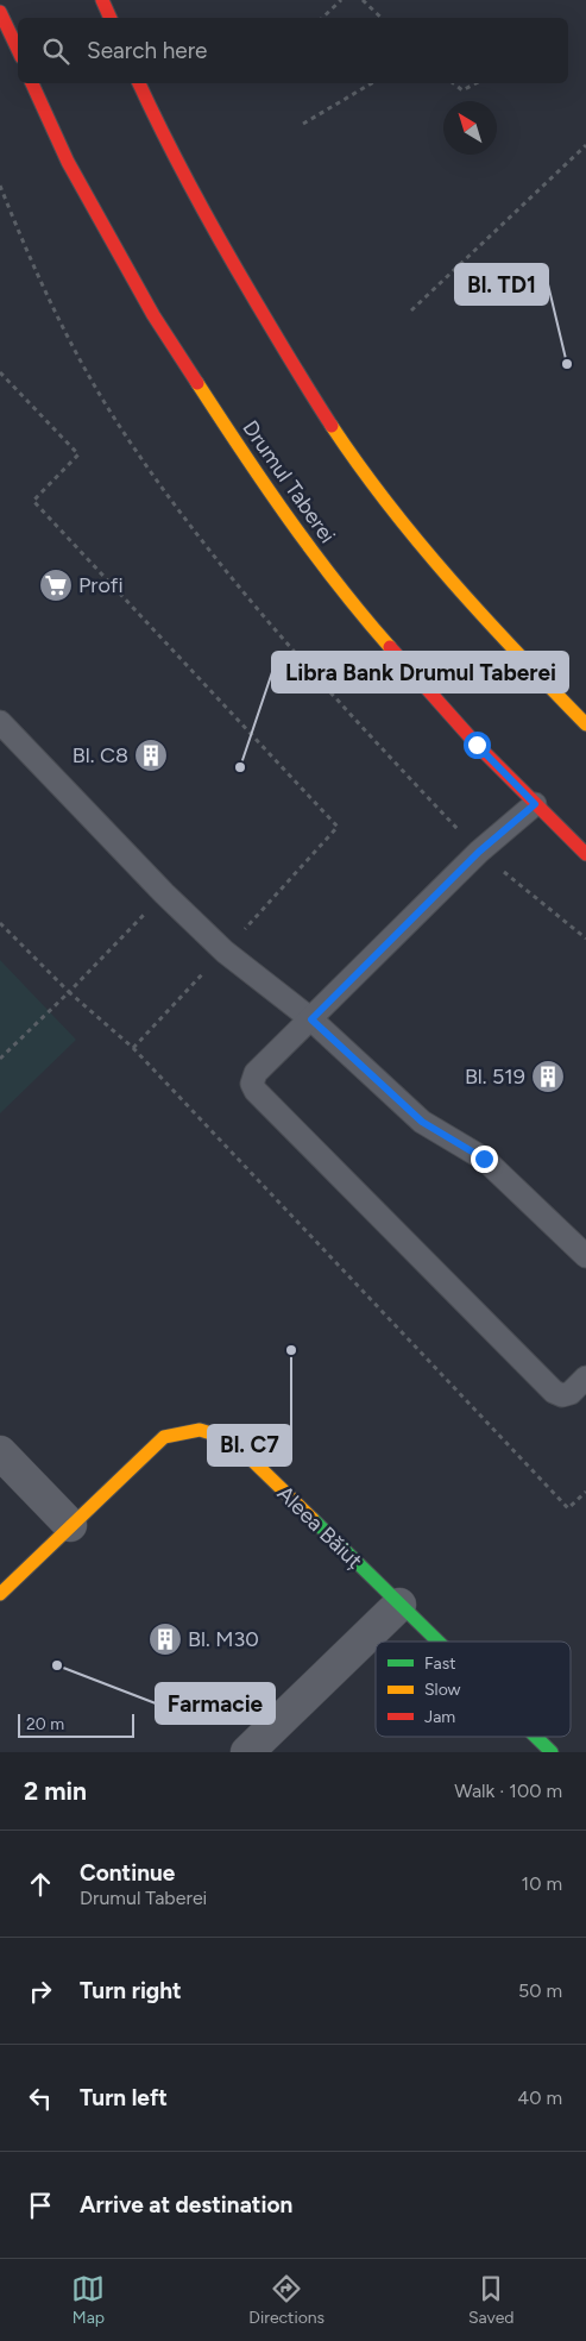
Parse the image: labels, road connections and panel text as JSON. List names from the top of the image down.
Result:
{
  "streets": {
    "main road": ["Drumul Taberei", "Aleea Băiuț"]
  },
  "places": {
    "other": [
      "Bl. TD1",
      "Libra Bank Drumul Taberei",
      "Bl. C7",
      "Farmacie"
    ],
    "supermarket": ["Profi"],
    "building": ["Bl. C8", "Bl. 519", "Bl. M30"]
  },
  "legend": ["Fast", "Slow", "Jam"],
  "scale_bar": "20 m",
  "north": "top left",
  "page": {
    "search": "Search here",
    "scale": "20 m",
    "heading": ["2 min", "Walk · 100 m"],
    "list": [
      ["Continue", "Drumul Taberei", "10 m"],
      ["Turn right", "50 m"],
      ["Turn left", "40 m"],
      "Arrive at destination"
    ],
    "nav": ["Map", "Directions", "Saved"]
  }
}
